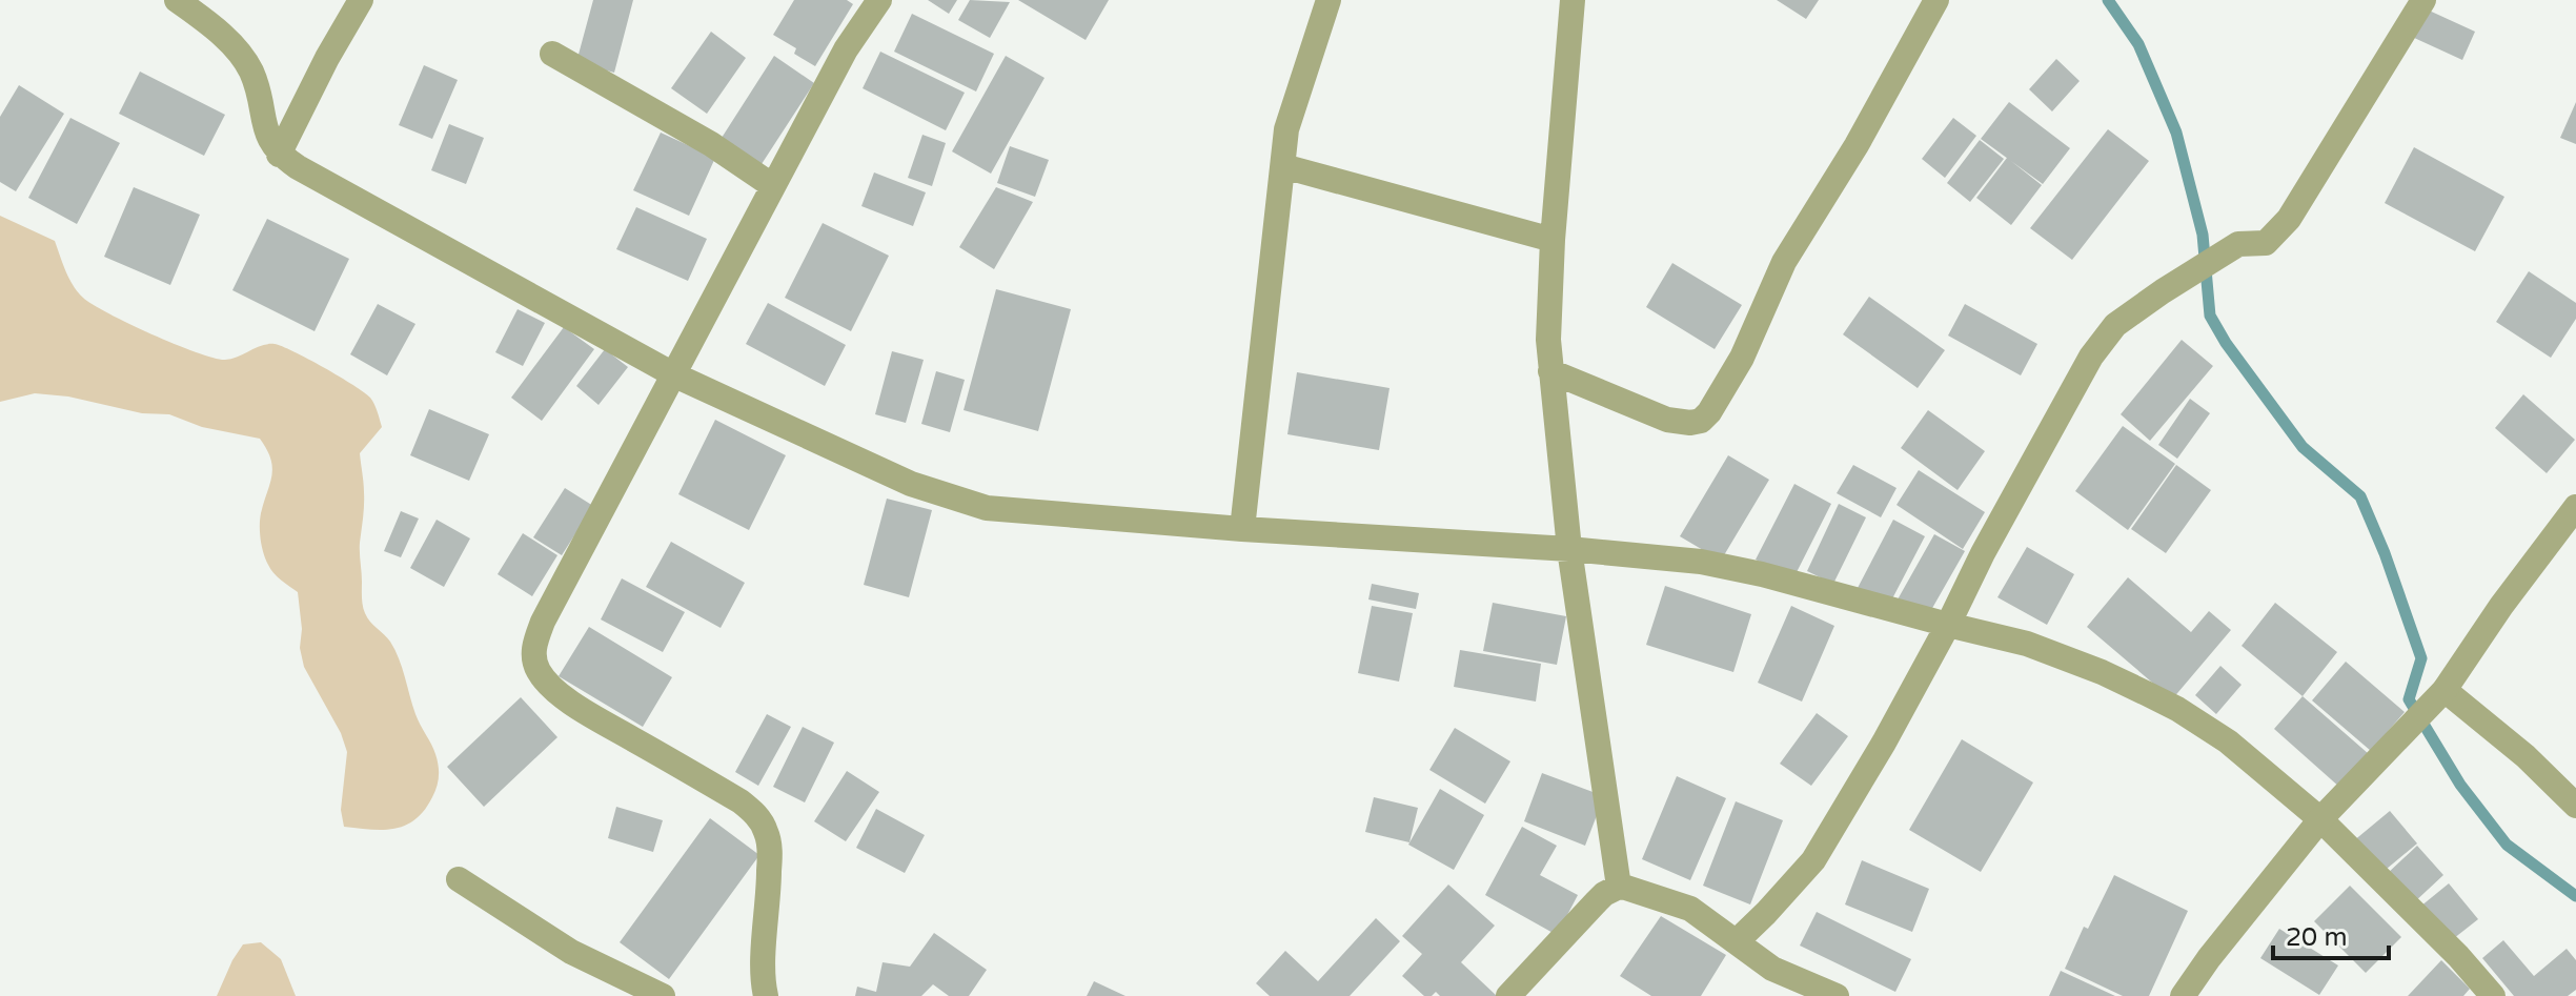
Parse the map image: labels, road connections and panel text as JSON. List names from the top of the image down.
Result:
{
  "scale_bar": "20 m"
}
